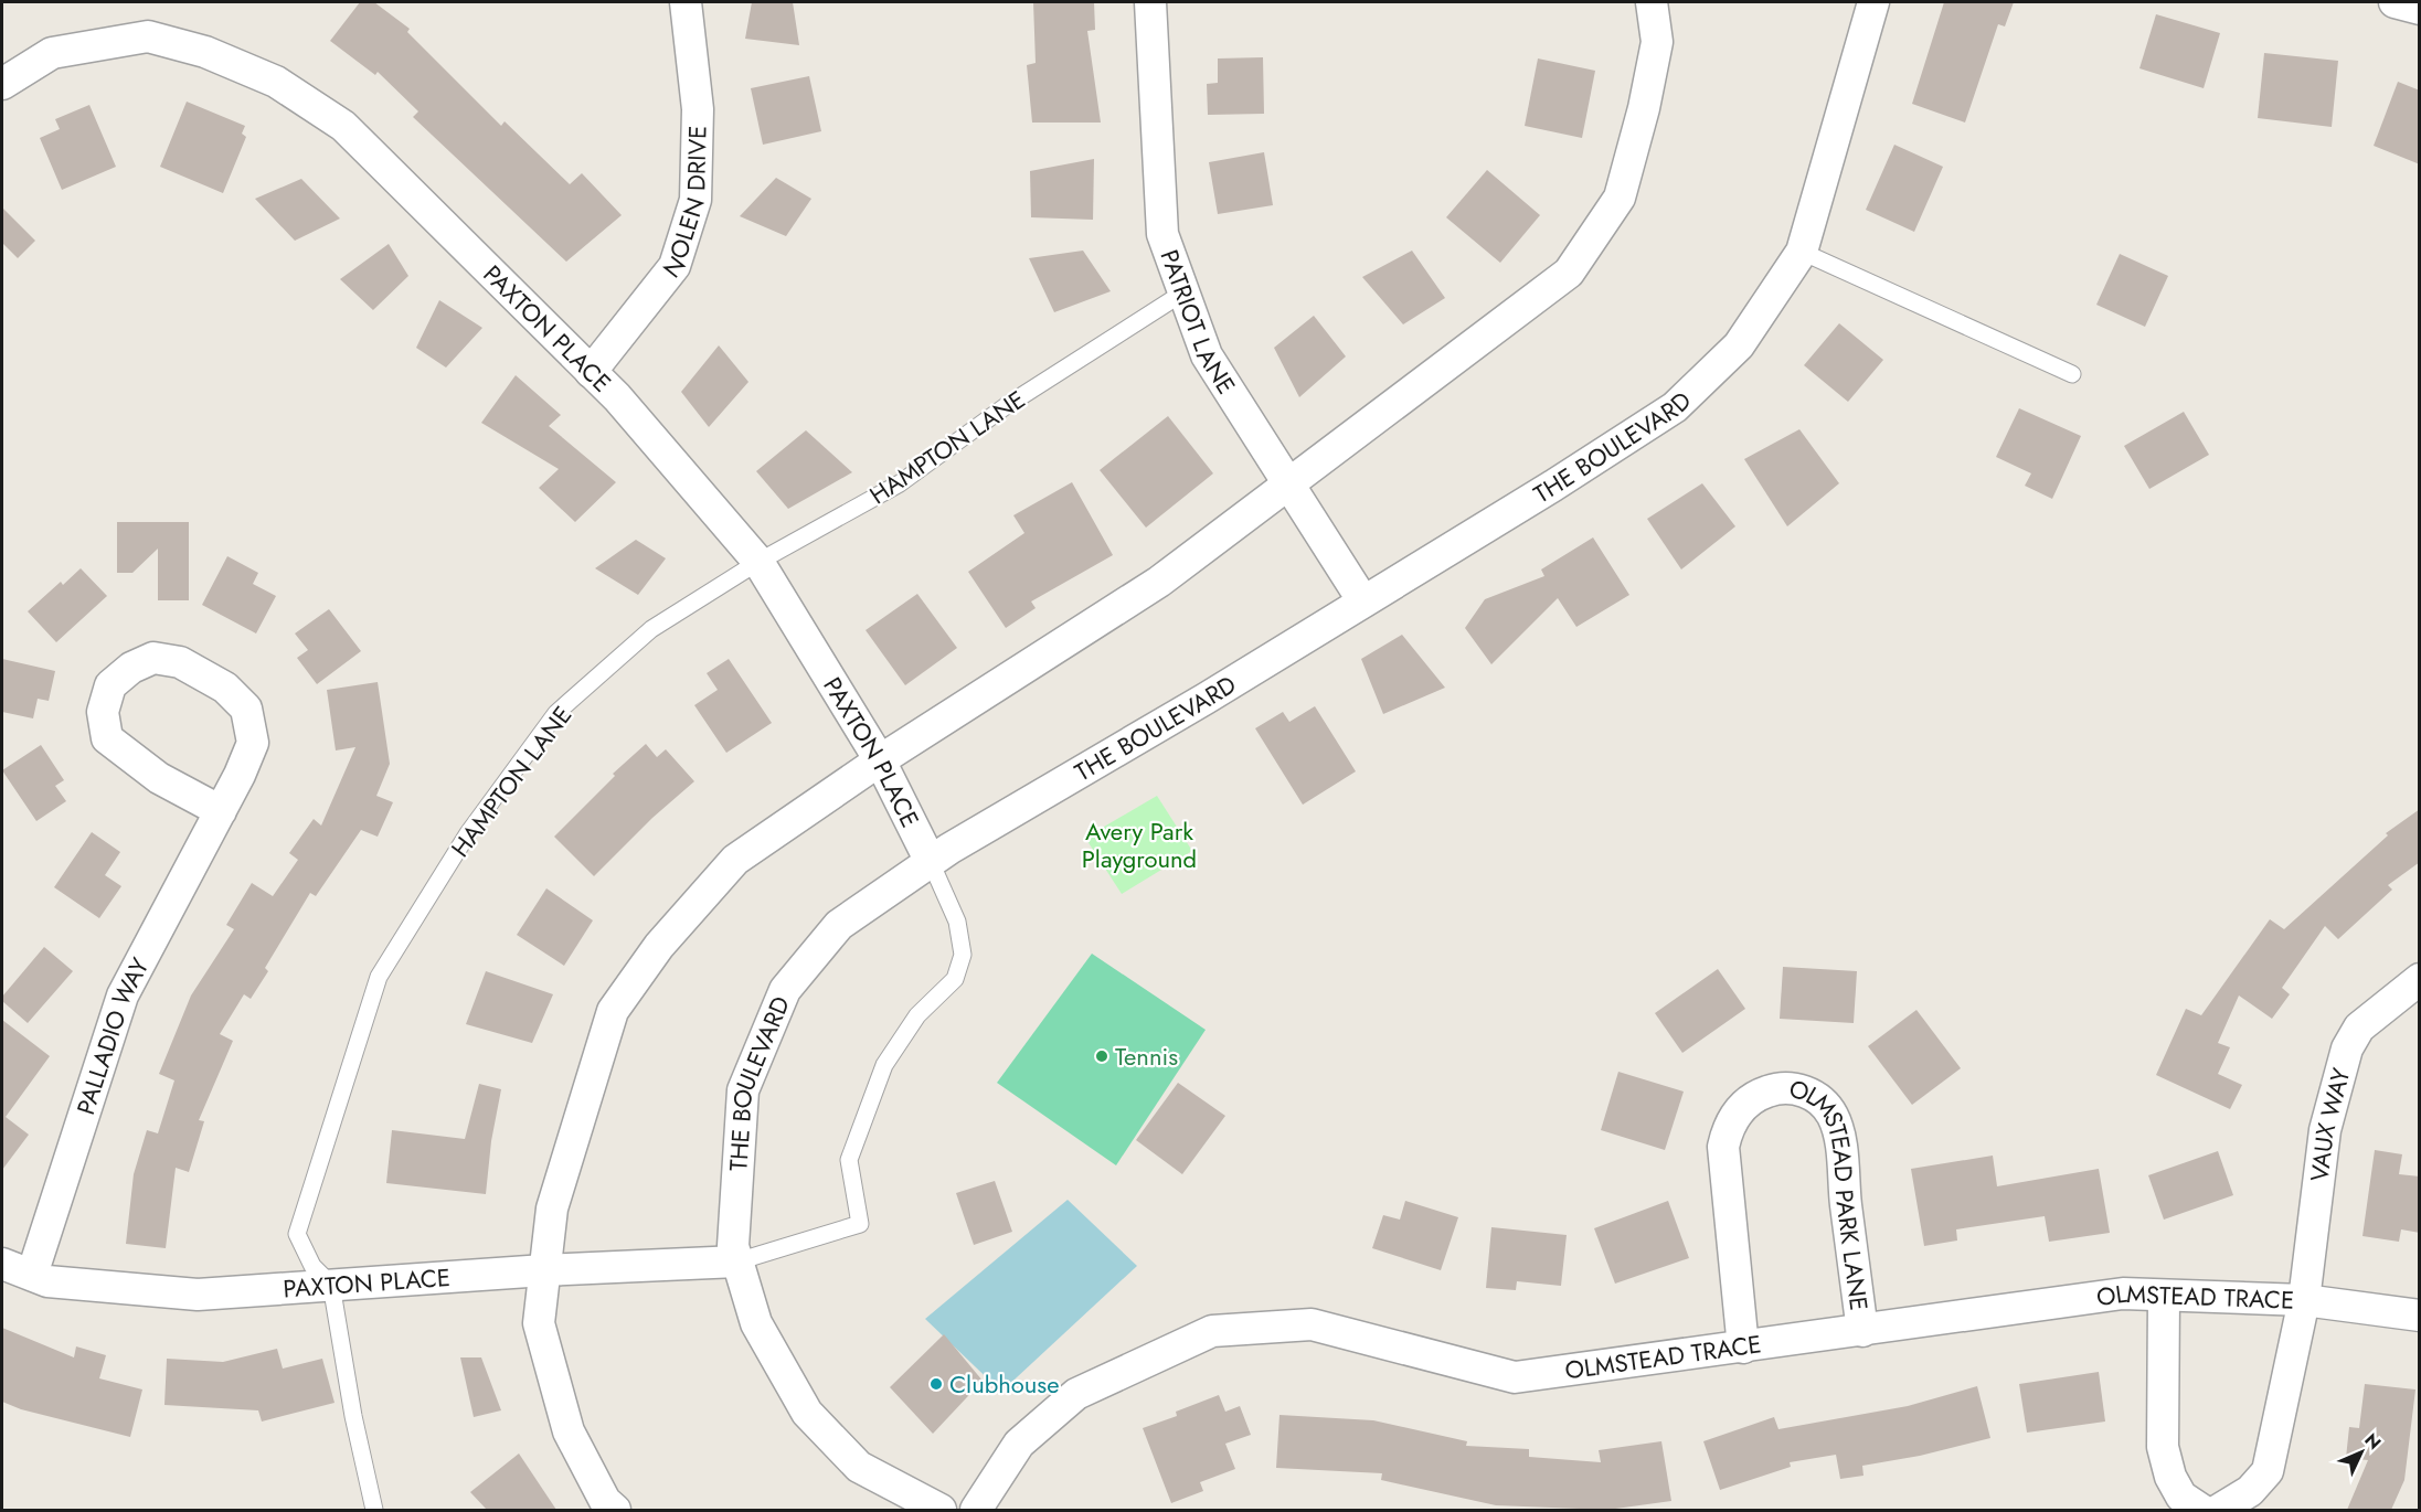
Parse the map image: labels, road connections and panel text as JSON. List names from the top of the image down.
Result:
{
  "streets": {
    "street": [
      "NOLEN DRIVE",
      "PATRIOT LANE",
      "PAXTON PLACE",
      "THE BOULEVARD",
      "PALLADIO WAY",
      "VAUX WAY",
      "OLMSTEAD PARK LANE",
      "OLMSTEAD TRACE"
    ],
    "lane": ["HAMPTON LANE"]
  },
  "crossings": [
    ["NOLEN DRIVE", "PAXTON PLACE"],
    ["PATRIOT LANE", "THE BOULEVARD"],
    ["PATRIOT LANE", "HAMPTON LANE"],
    ["PAXTON PLACE", "THE BOULEVARD"],
    ["PAXTON PLACE", "HAMPTON LANE"],
    ["PAXTON PLACE", "PALLADIO WAY"],
    ["VAUX WAY", "OLMSTEAD TRACE"],
    ["OLMSTEAD PARK LANE", "OLMSTEAD TRACE"]
  ],
  "parks": ["Avery Park Playground"],
  "places": ["Tennis", "Clubhouse"],
  "north": "top right"
}
